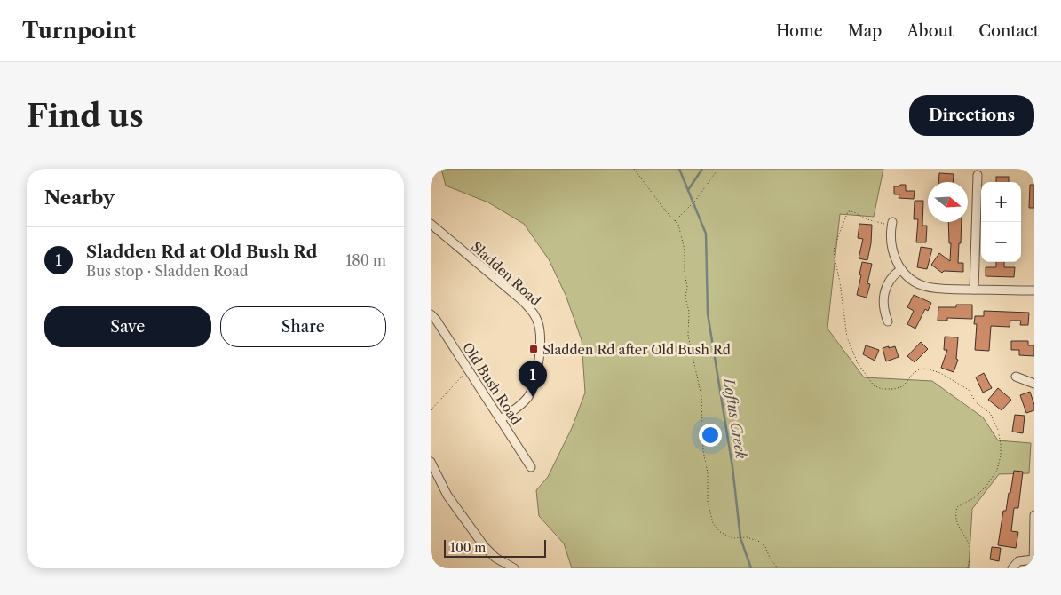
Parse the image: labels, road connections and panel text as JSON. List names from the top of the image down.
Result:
{
  "streets": {
    "street": ["Sladden Road", "Old Bush Road"]
  },
  "crossings": [
    ["Sladden Road", "Old Bush Road"]
  ],
  "water": ["Loftus Creek"],
  "places": {
    "transit": ["Sladden Rd after Old Bush Rd"]
  },
  "scale_bar": "100 m",
  "north": "right",
  "page": {
    "header": "Turnpoint",
    "nav": [
      "Home",
      "Map",
      "About",
      "Contact"
    ],
    "buttons": [
      "Directions",
      ["Save", "Share"]
    ],
    "title": "Find us",
    "heading": "Nearby",
    "map_buttons": ["+", "−"],
    "list": [
      {
        "mark": "1",
        "name": "Sladden Rd at Old Bush Rd",
        "note": "Bus stop · Sladden Road",
        "value": "180 m"
      }
    ],
    "pins": "1",
    "scale": "100 m"
  }
}
